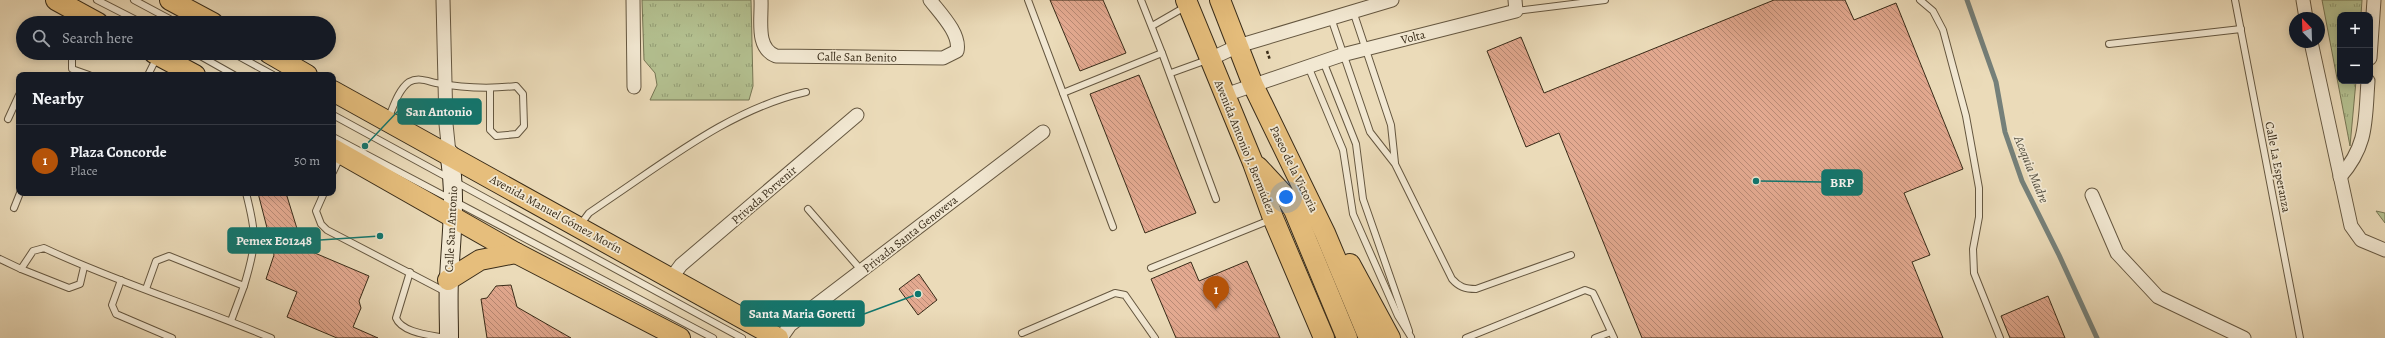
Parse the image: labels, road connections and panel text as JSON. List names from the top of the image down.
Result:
{
  "streets": {
    "main road": ["Avenida Antonio J. Bermúdez", "Paseo de la Victoria", "Avenida Manuel Gómez Morín"],
    "street": [
      "Volta",
      "Calle San Benito",
      "Privada Porvenir",
      "Calle San Antonio",
      "Privada Santa Genoveva"
    ],
    "lane": ["Calle La Esperanza"]
  },
  "crossings": [
    ["Volta", "Avenida Antonio J. Bermúdez"],
    ["Volta", "Paseo de la Victoria"],
    ["Privada Porvenir", "Avenida Manuel Gómez Morín"],
    ["Avenida Manuel Gómez Morín", "Calle San Antonio"],
    ["Avenida Manuel Gómez Morín", "Privada Santa Genoveva"]
  ],
  "water": ["Acequia Madre"],
  "places": [
    "San Antonio",
    "BRP",
    "Pemex E01248",
    "Santa Maria Goretti"
  ],
  "north": "top left",
  "page": {
    "map_buttons": ["+", "−"],
    "search": "Search here",
    "heading": "Nearby",
    "list": [
      {
        "mark": "1",
        "name": "Plaza Concorde",
        "note": "Place",
        "value": "50 m"
      }
    ],
    "pins": "1"
  }
}
